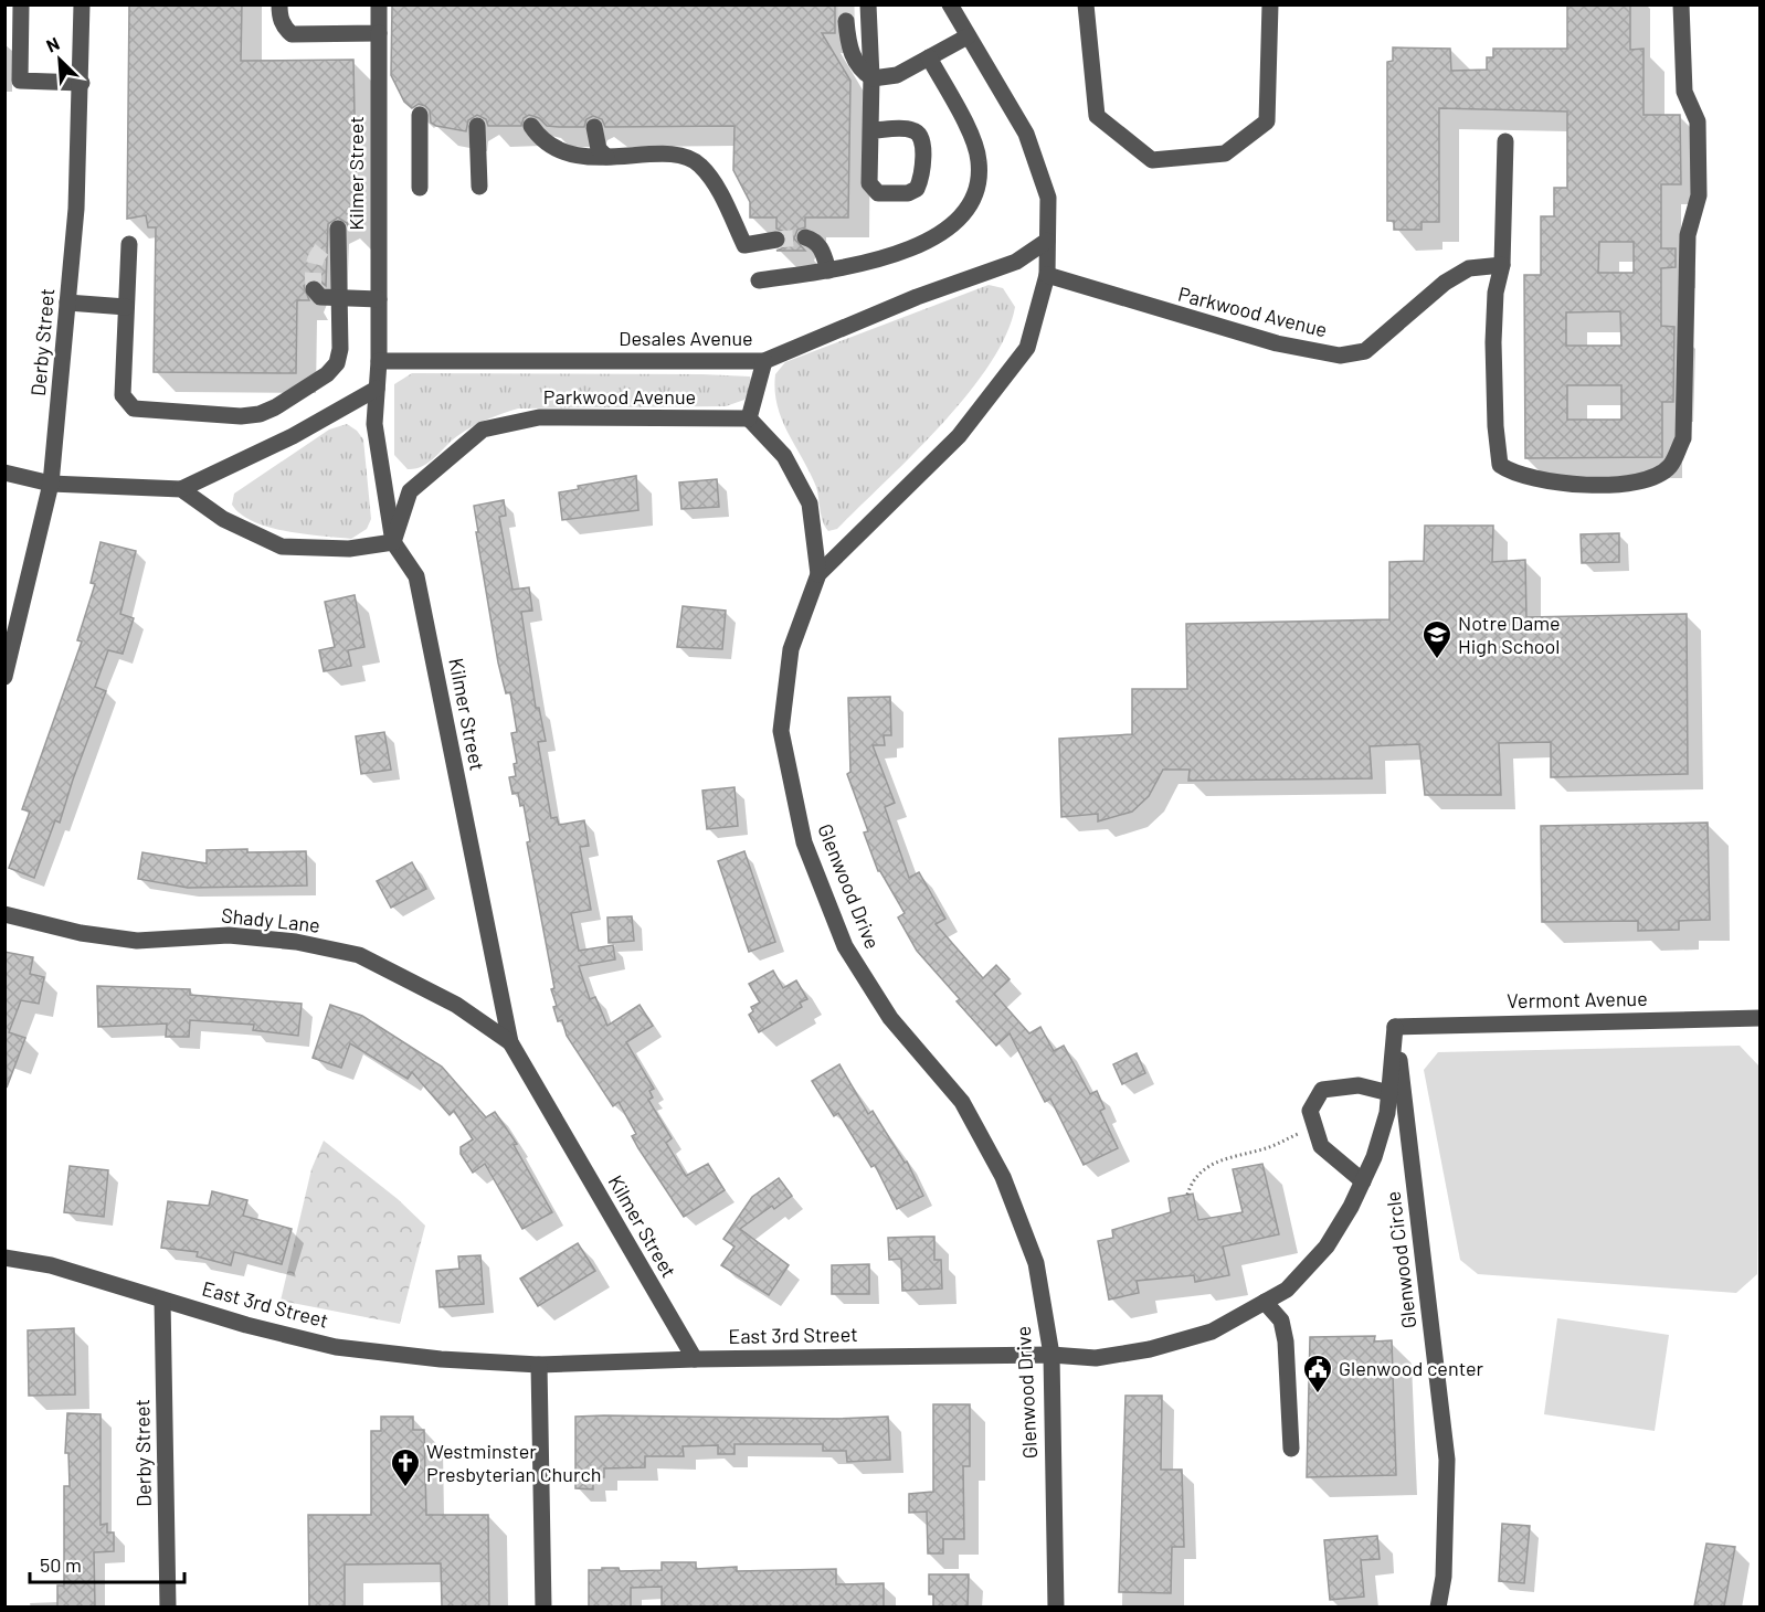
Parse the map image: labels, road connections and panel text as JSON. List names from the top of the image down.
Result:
{
  "streets": {
    "street": [
      "Kilmer Street",
      "Parkwood Avenue",
      "Desales Avenue",
      "Derby Street",
      "Glenwood Drive",
      "Shady Lane",
      "Vermont Avenue",
      "Glenwood Circle",
      "East 3rd Street"
    ]
  },
  "crossings": [
    ["Kilmer Street", "Parkwood Avenue"],
    ["Kilmer Street", "Desales Avenue"],
    ["Kilmer Street", "Shady Lane"],
    ["Kilmer Street", "East 3rd Street"],
    ["Parkwood Avenue", "Glenwood Drive"],
    ["Desales Avenue", "Glenwood Drive"],
    ["Derby Street", "East 3rd Street"],
    ["Glenwood Drive", "East 3rd Street"],
    ["Vermont Avenue", "Glenwood Circle"],
    ["Vermont Avenue", "East 3rd Street"],
    ["Glenwood Circle", "East 3rd Street"]
  ],
  "places": {
    "school or university": ["Notre Dame High School"],
    "public building": ["Glenwood center"],
    "church": ["Westminster Presbyterian Church"]
  },
  "scale_bar": "50 m",
  "north": "top left"
}
